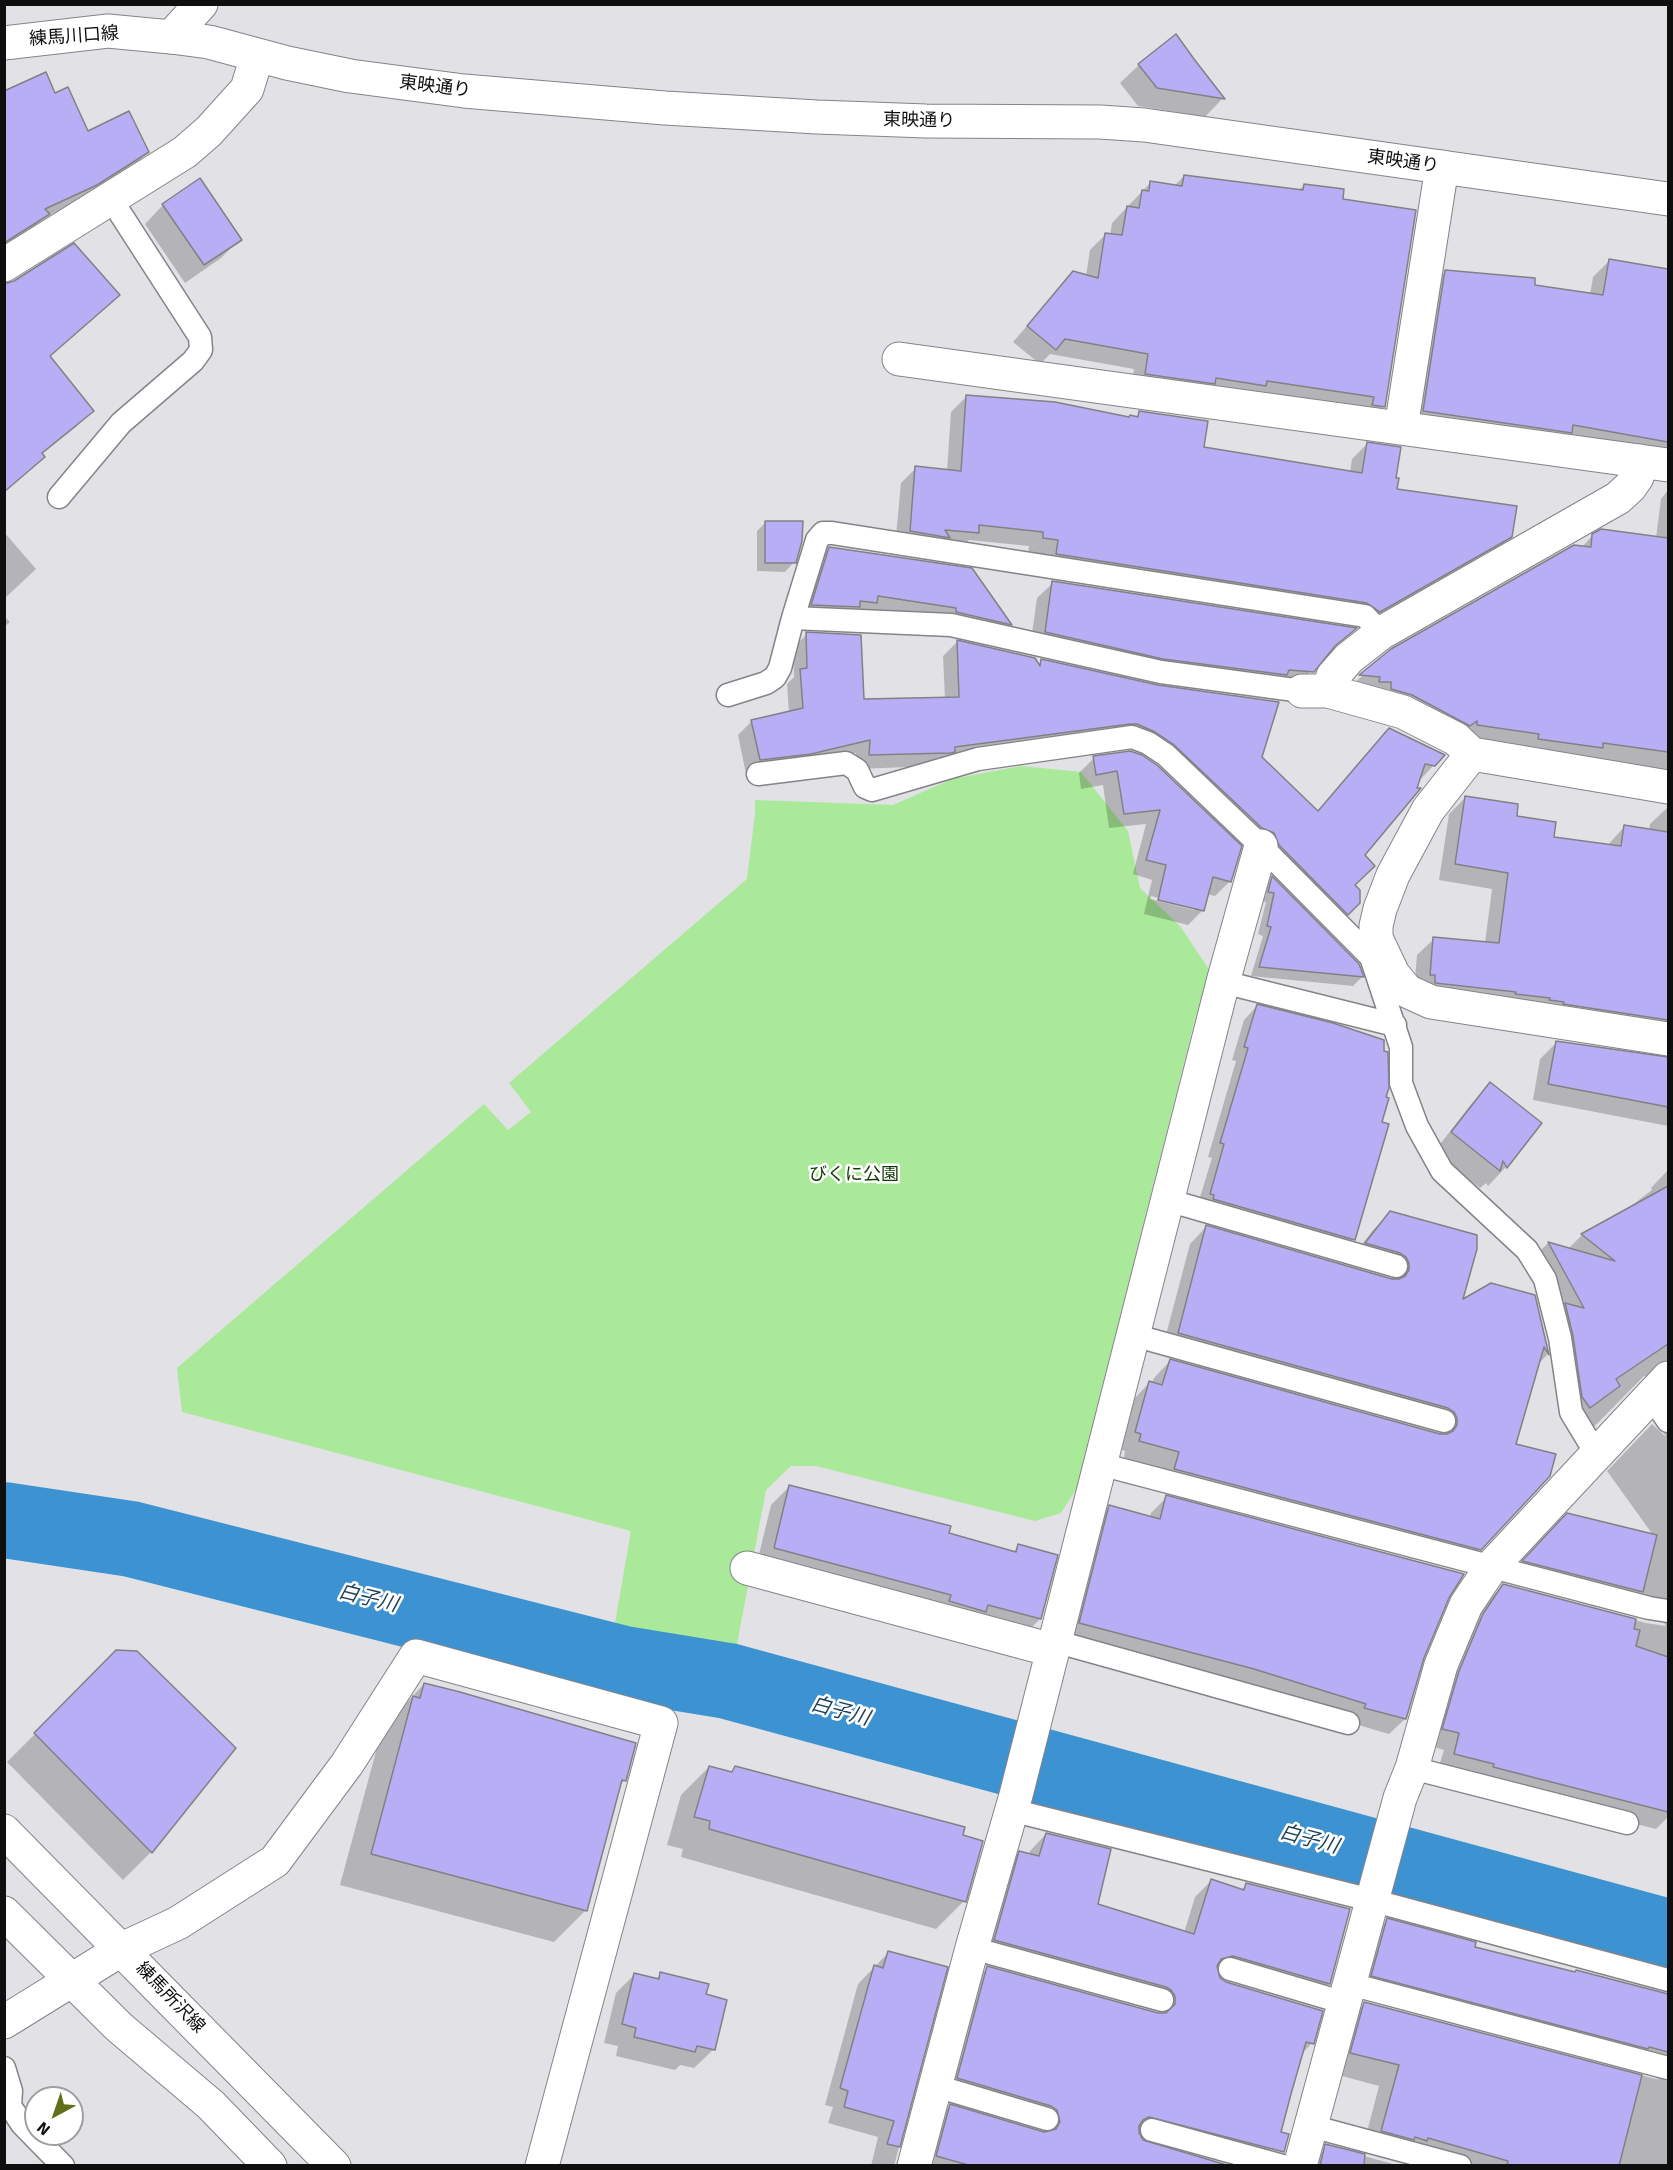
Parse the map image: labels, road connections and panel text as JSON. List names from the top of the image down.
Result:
{
  "streets": {
    "street": ["練馬川口線", "東映通り", "練馬所沢線"]
  },
  "crossings": [
    ["練馬川口線", "東映通り"]
  ],
  "water": ["白子川"],
  "parks": ["びくに公園"],
  "north": "bottom left"
}
